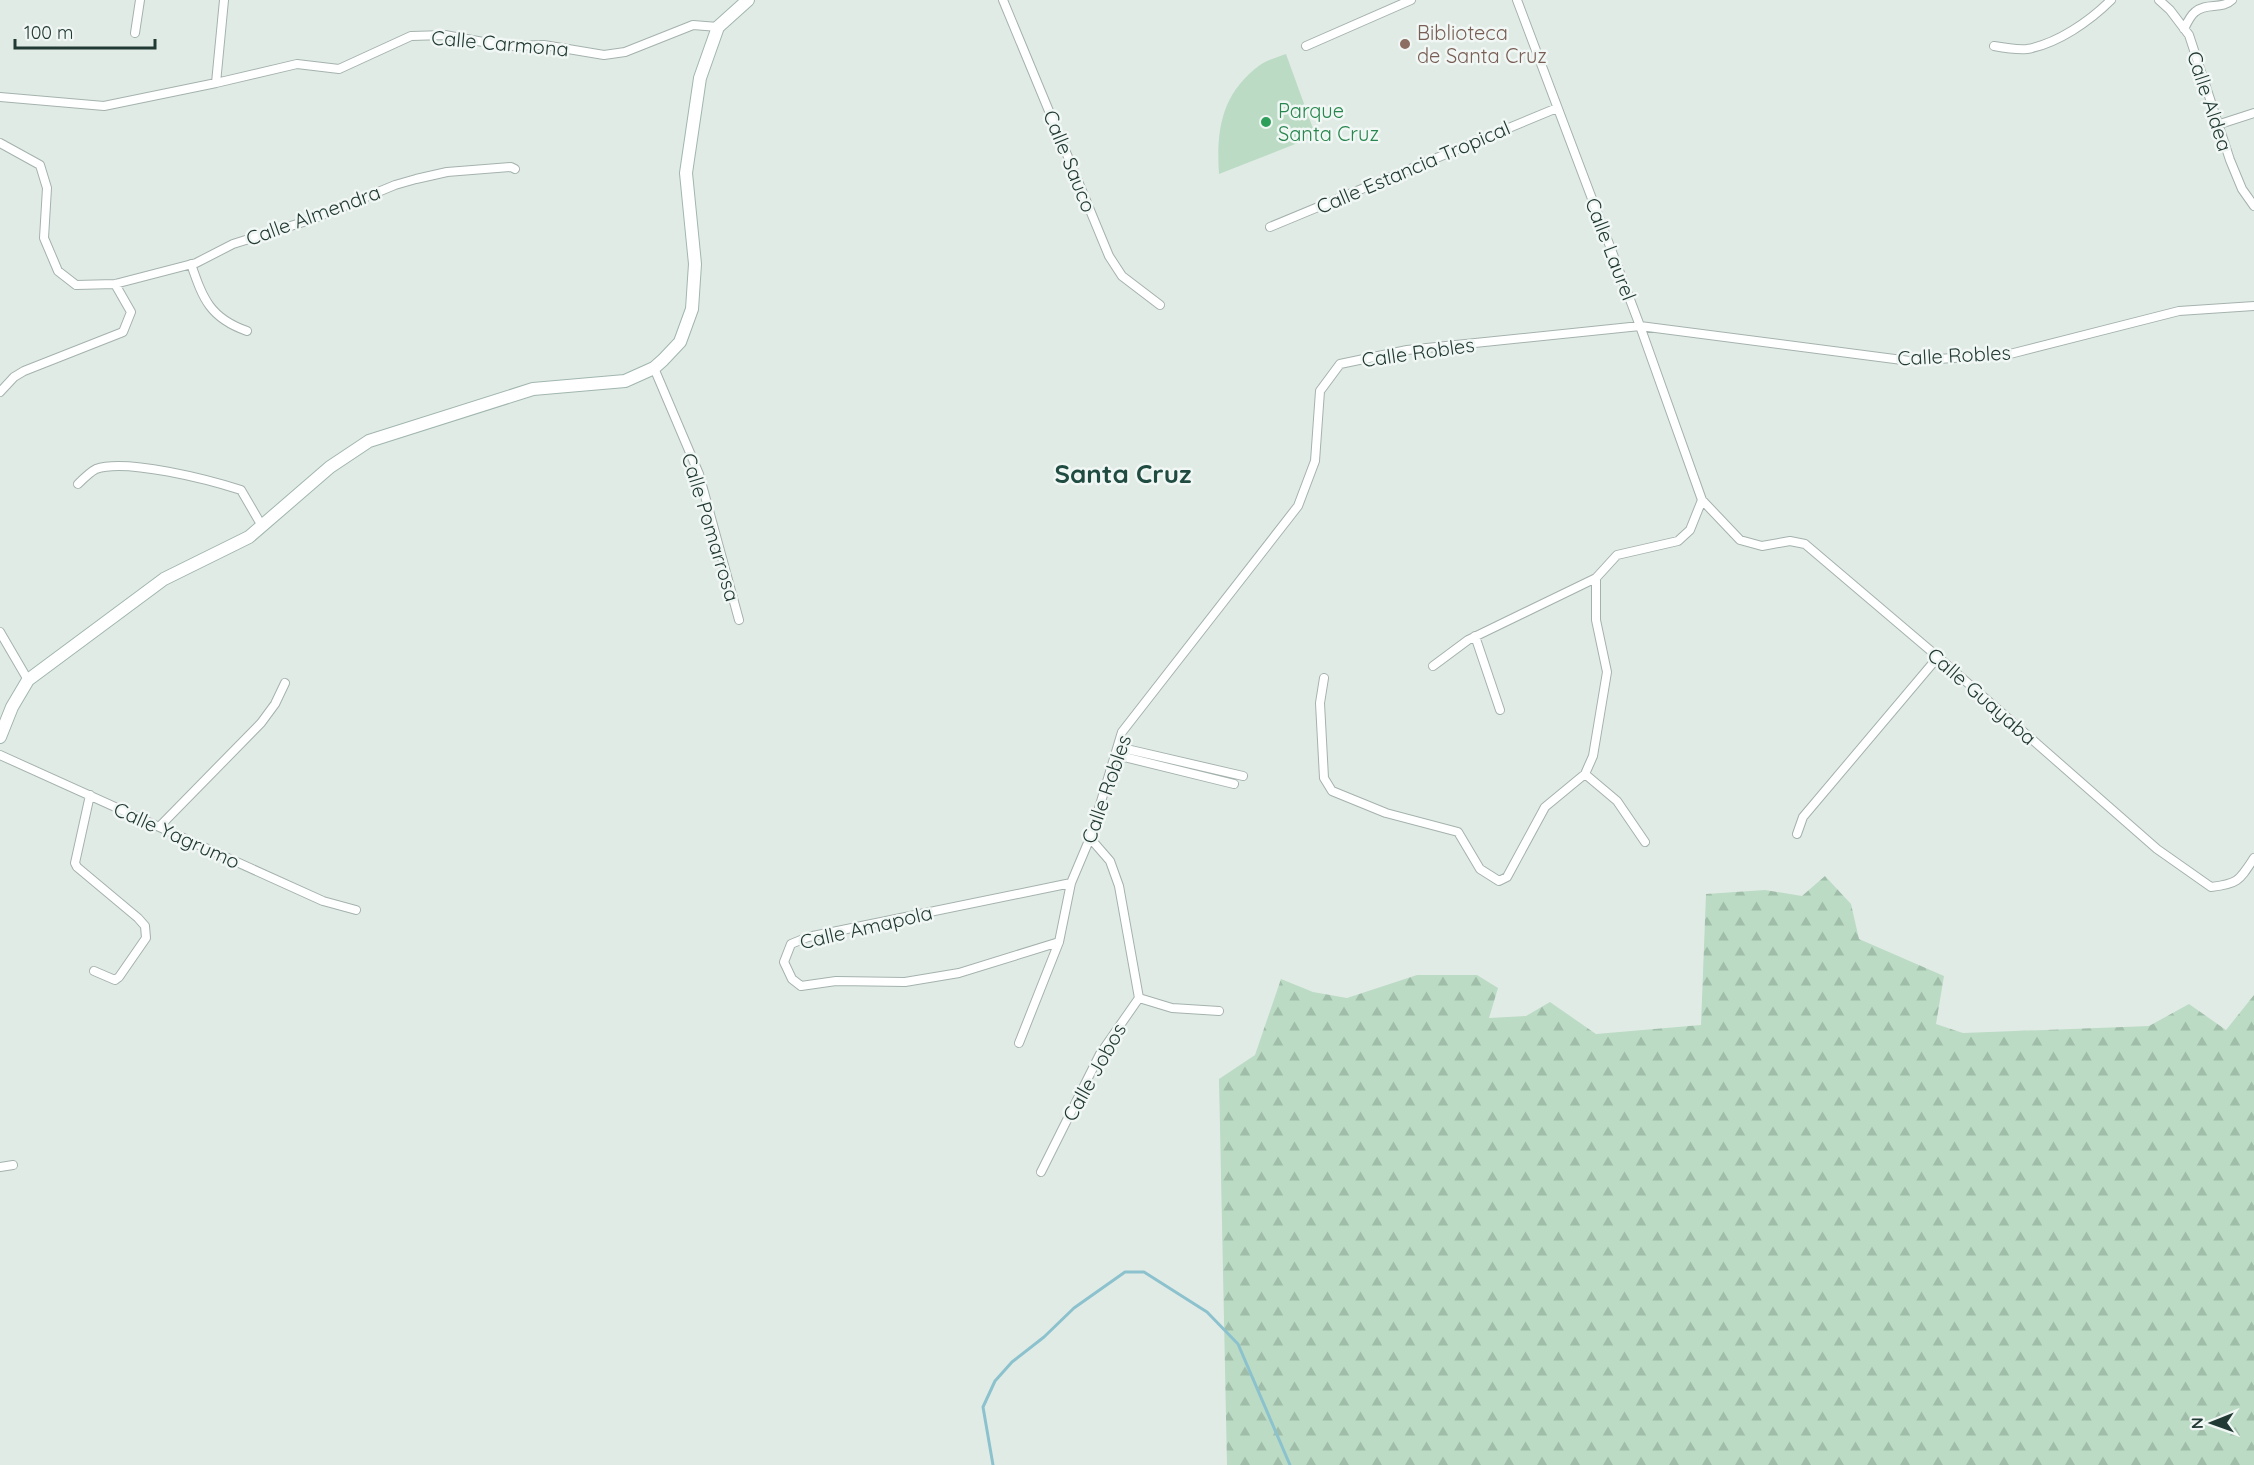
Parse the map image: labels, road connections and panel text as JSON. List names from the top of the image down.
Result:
{
  "streets": {
    "street": [
      "Calle Carmona",
      "Calle Aldea",
      "Calle Sauco",
      "Calle Estancia Tropical",
      "Calle Almendra",
      "Calle Laurel",
      "Calle Robles",
      "Calle Pomarrosa",
      "Calle Guayaba",
      "Calle Yagrumo",
      "Calle Amapola",
      "Calle Jobos"
    ]
  },
  "crossings": [
    ["Calle Estancia Tropical", "Calle Laurel"],
    ["Calle Laurel", "Calle Robles"],
    ["Calle Laurel", "Calle Guayaba"],
    ["Calle Robles", "Calle Amapola"]
  ],
  "districts": ["Santa Cruz"],
  "places": ["Biblioteca de Santa Cruz", "Parque Santa Cruz"],
  "scale_bar": "100 m",
  "north": "left"
}
